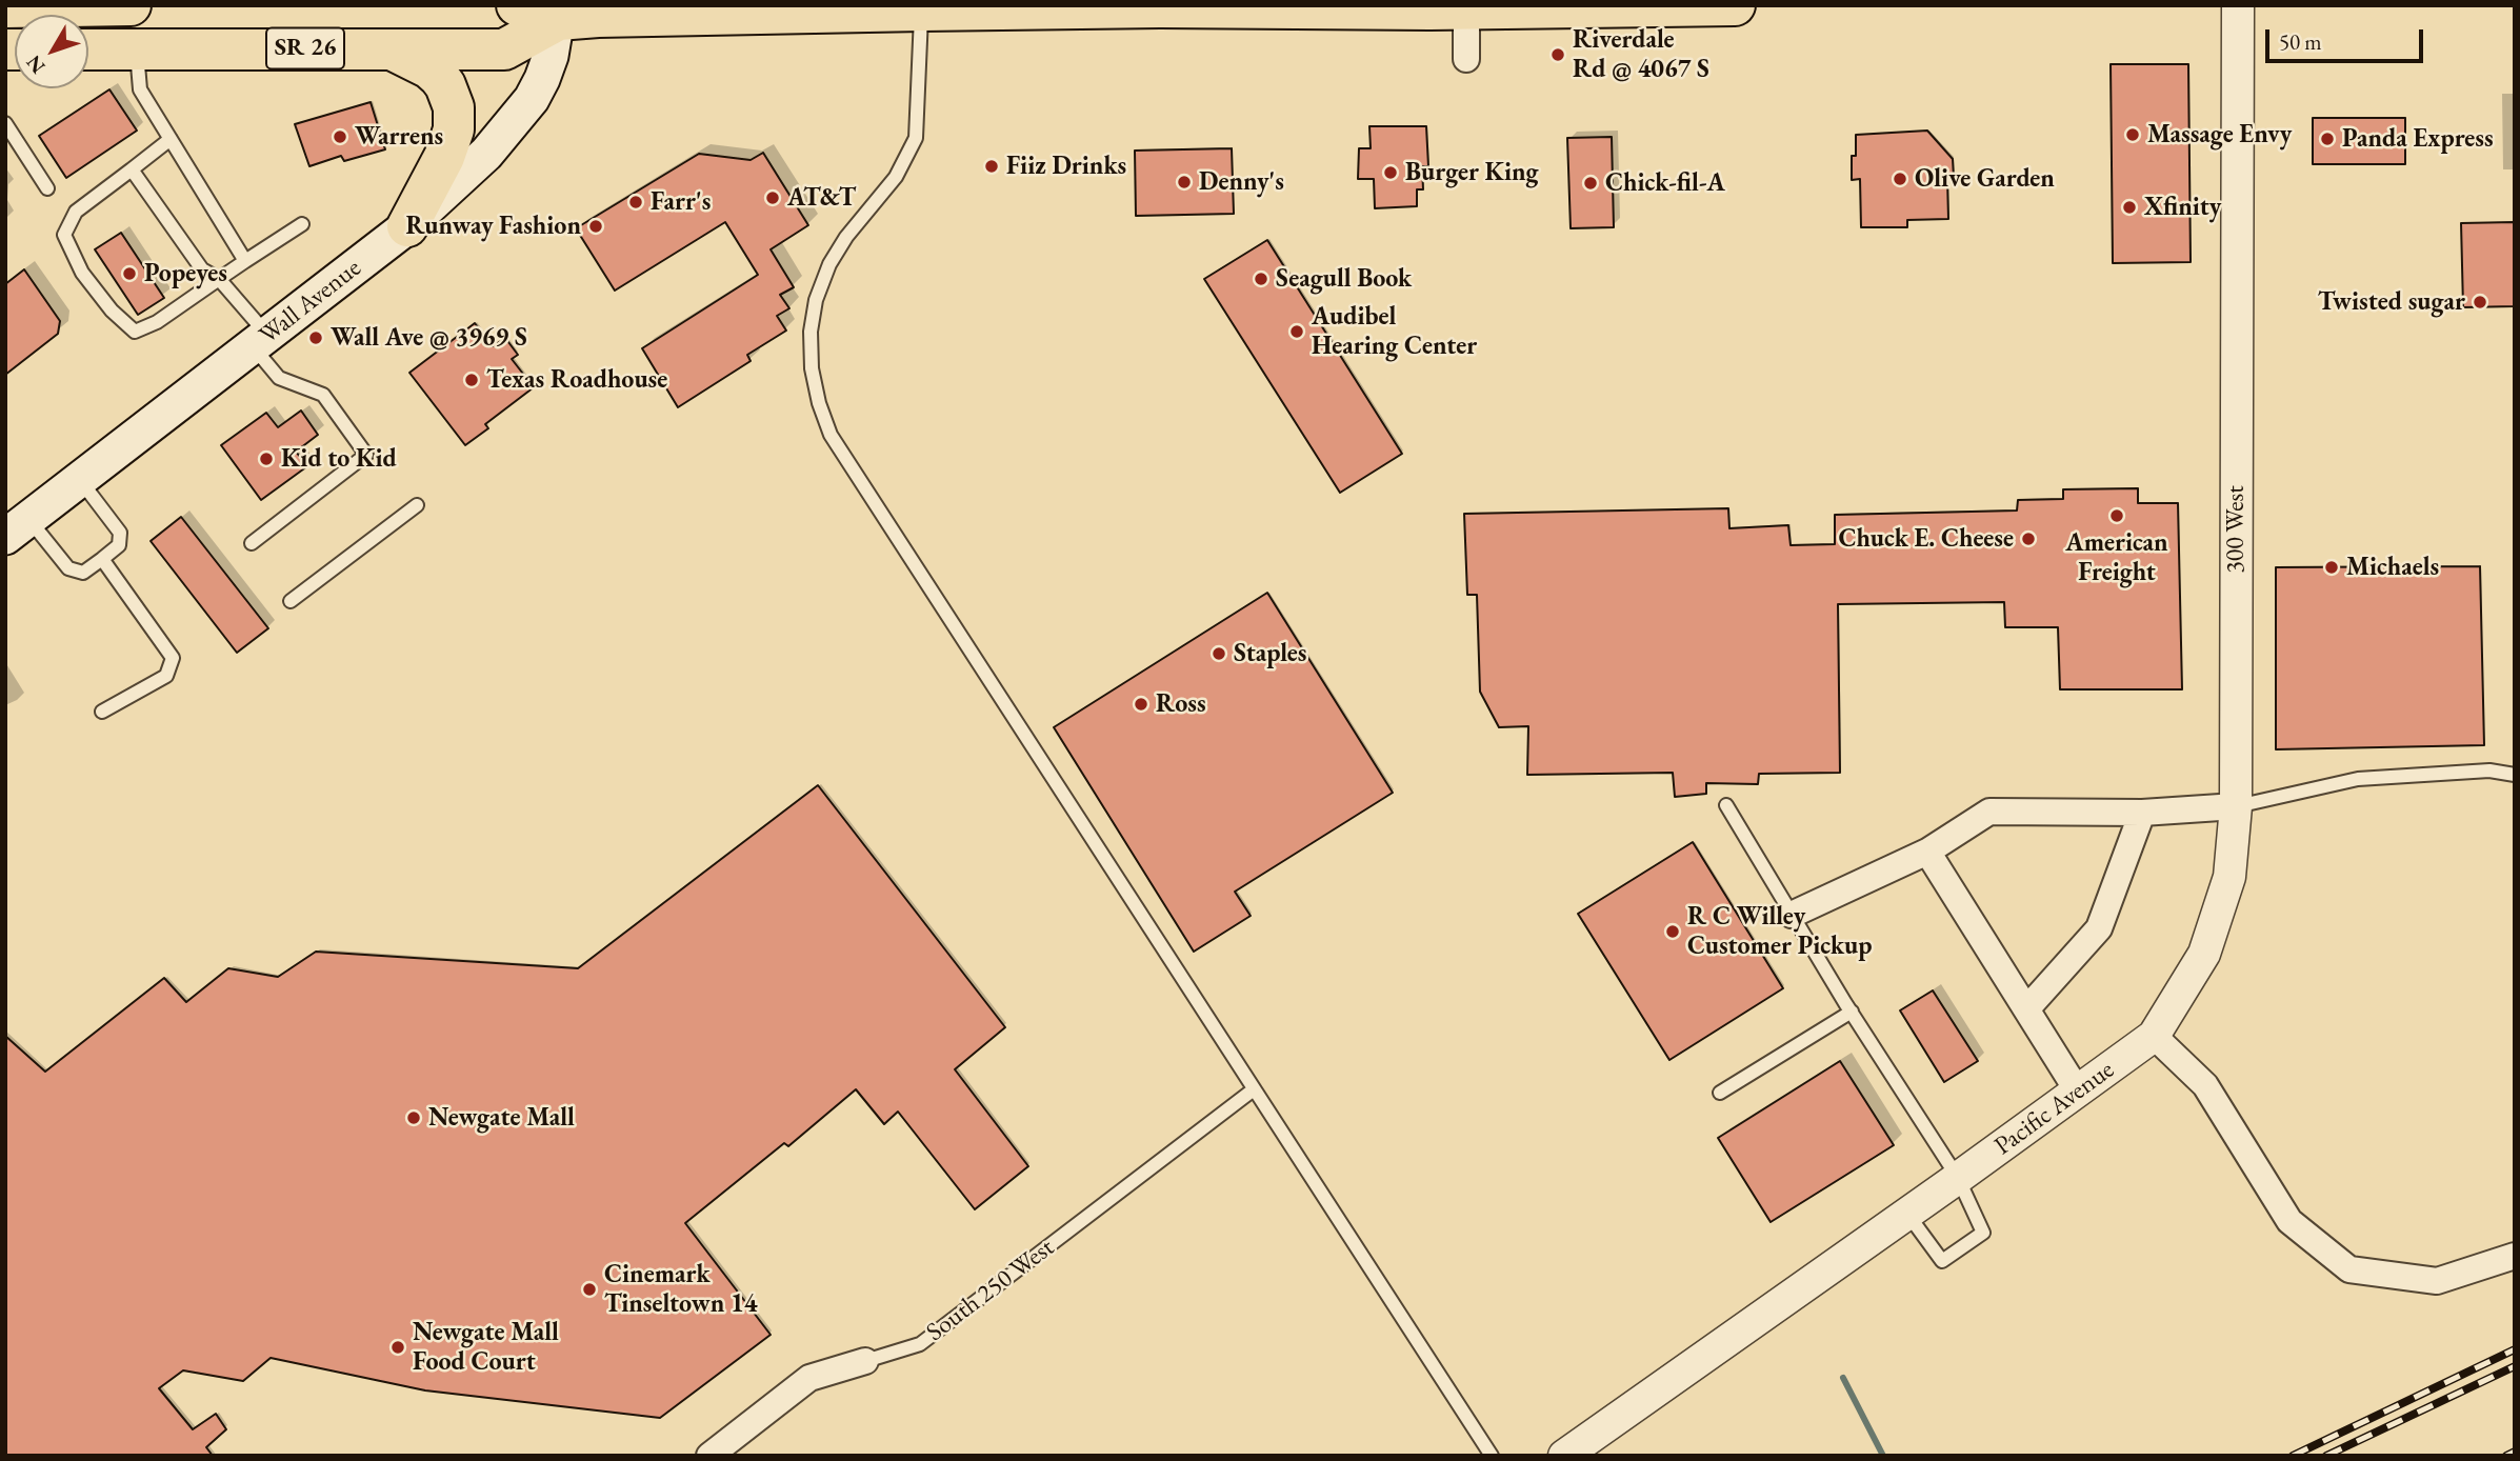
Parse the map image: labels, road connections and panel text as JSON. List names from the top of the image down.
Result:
{
  "streets": {
    "main road": ["SR 26", "Wall Avenue"],
    "street": ["300 West", "Pacific Avenue", "South 250 West"]
  },
  "crossings": [
    ["SR 26", "Wall Avenue"],
    ["300 West", "Pacific Avenue"]
  ],
  "places": [
    "Riverdale Rd @ 4067 S",
    "Massage Envy",
    "Warrens",
    "Panda Express",
    "Fiiz Drinks",
    "Burger King",
    "Olive Garden",
    "Denny's",
    "Chick-fil-A",
    "AT&T",
    "Farr's",
    "Xfinity",
    "Runway Fashion",
    "Popeyes",
    "Seagull Book",
    "Twisted sugar",
    "Audibel Hearing Center",
    "Wall Ave @ 3969 S",
    "Texas Roadhouse",
    "Kid to Kid",
    "American Freight",
    "Chuck E. Cheese",
    "Michaels",
    "Staples",
    "Ross",
    "R C Willey Customer Pickup",
    "Newgate Mall",
    "Cinemark Tinseltown 14",
    "Newgate Mall Food Court"
  ],
  "scale_bar": "50 m",
  "north": "bottom left"
}
